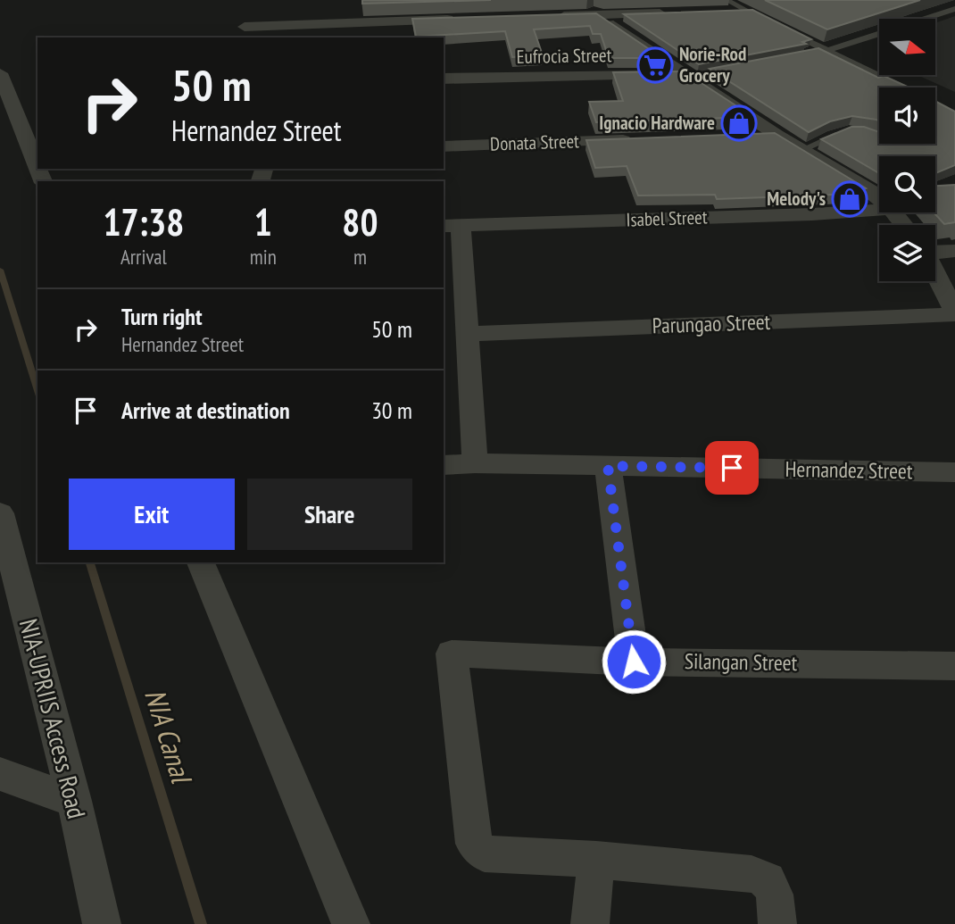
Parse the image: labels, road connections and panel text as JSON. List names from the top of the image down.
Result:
{
  "streets": {
    "street": [
      "Eufrocia Street",
      "Donata Street",
      "Isabel Street",
      "Parungao Street",
      "Hernandez Street",
      "Silangan Street",
      "NIA-UPRIIS Access Road"
    ]
  },
  "water": ["NIA Canal"],
  "places": {
    "supermarket": ["Norie-Rod Grocery"],
    "shop": ["Ignacio Hardware", "Melody's"]
  },
  "north": "right",
  "page": {
    "turn": ["50 m", "Hernandez Street"],
    "eta": [
      "17:38",
      "Arrival",
      "1",
      "min",
      "80",
      "m"
    ],
    "list": [
      {
        "name": "Turn right",
        "note": "Hernandez Street",
        "value": "50 m"
      },
      {
        "name": "Arrive at destination",
        "value": "30 m"
      }
    ],
    "buttons": ["Exit", "Share"]
  }
}
